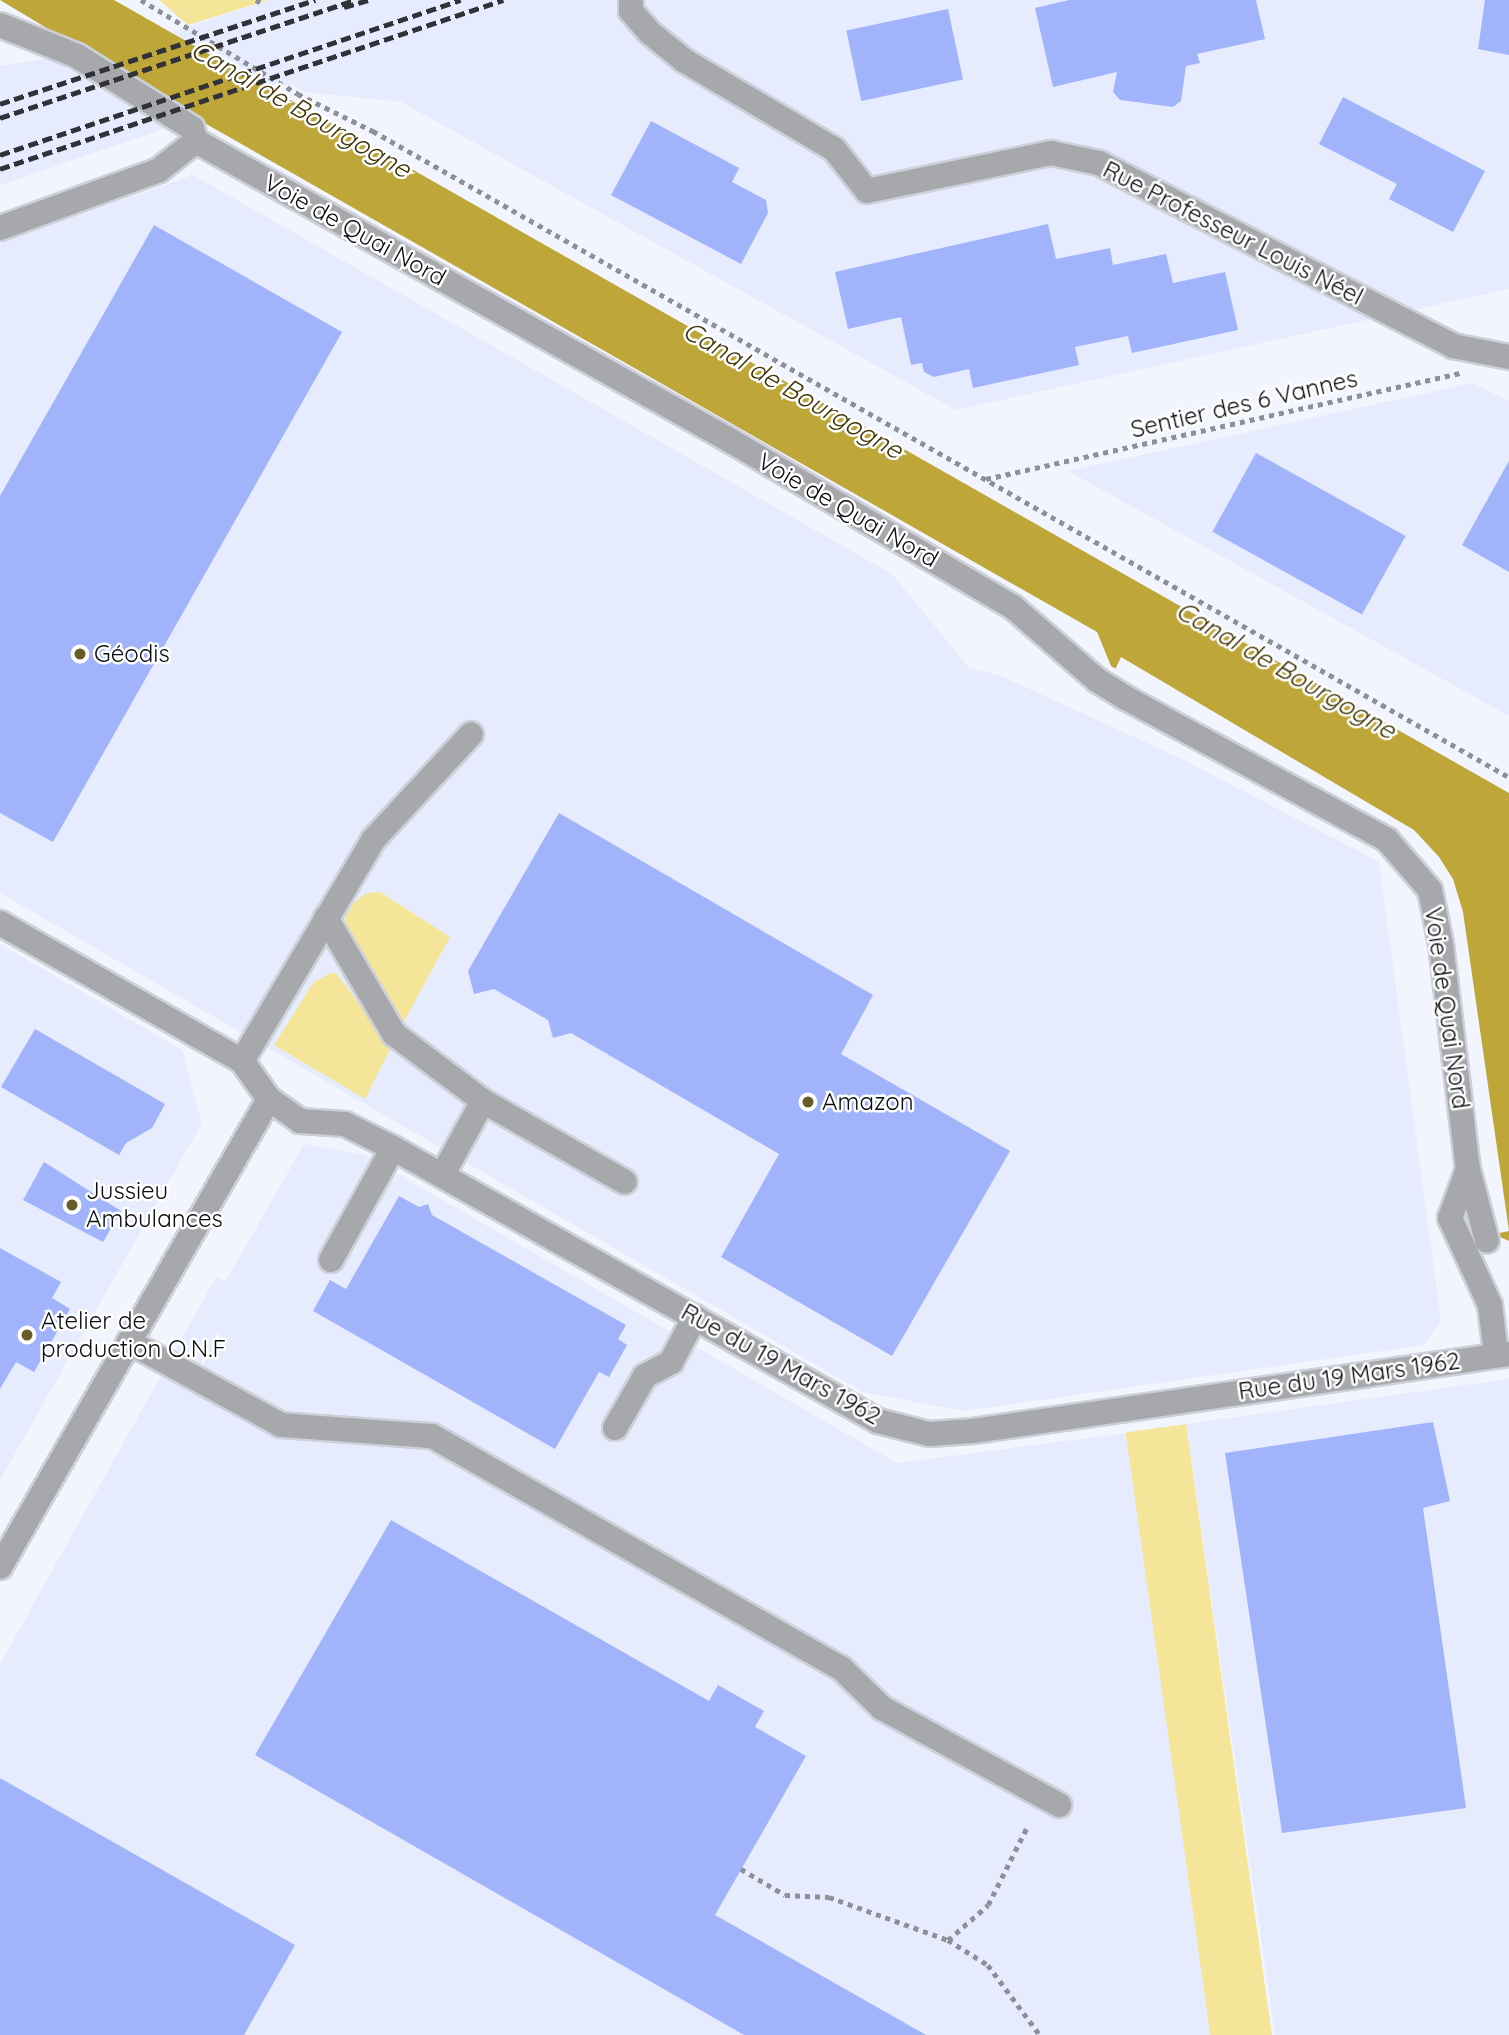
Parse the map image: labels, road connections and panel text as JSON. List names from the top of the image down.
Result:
{
  "streets": {
    "street": ["Voie de Quai Nord", "Rue Professeur Louis Néel", "Rue du 19 Mars 1962"],
    "path": ["Sentier des 6 Vannes"]
  },
  "crossings": [
    ["Voie de Quai Nord", "Rue du 19 Mars 1962"]
  ],
  "water": ["Canal de Bourgogne"],
  "places": [
    "Géodis",
    "Amazon",
    "Jussieu Ambulances",
    "Atelier de production O.N.F"
  ]
}
